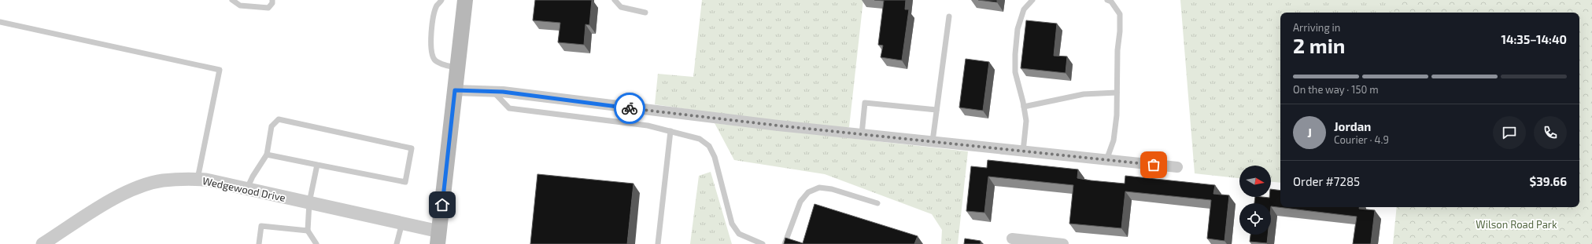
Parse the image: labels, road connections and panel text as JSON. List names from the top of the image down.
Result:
{
  "streets": {
    "street": ["Wedgewood Drive"]
  },
  "parks": ["Wilson Road Park"],
  "north": "right",
  "page": {
    "heading": ["2 min", "Arriving in", "14:35–14:40"],
    "panel": [
      "Jordan",
      "Courier · 4.9",
      "Order #7285",
      "$39.66"
    ],
    "bar": "On the way · 150 m",
    "round": "J"
  }
}
